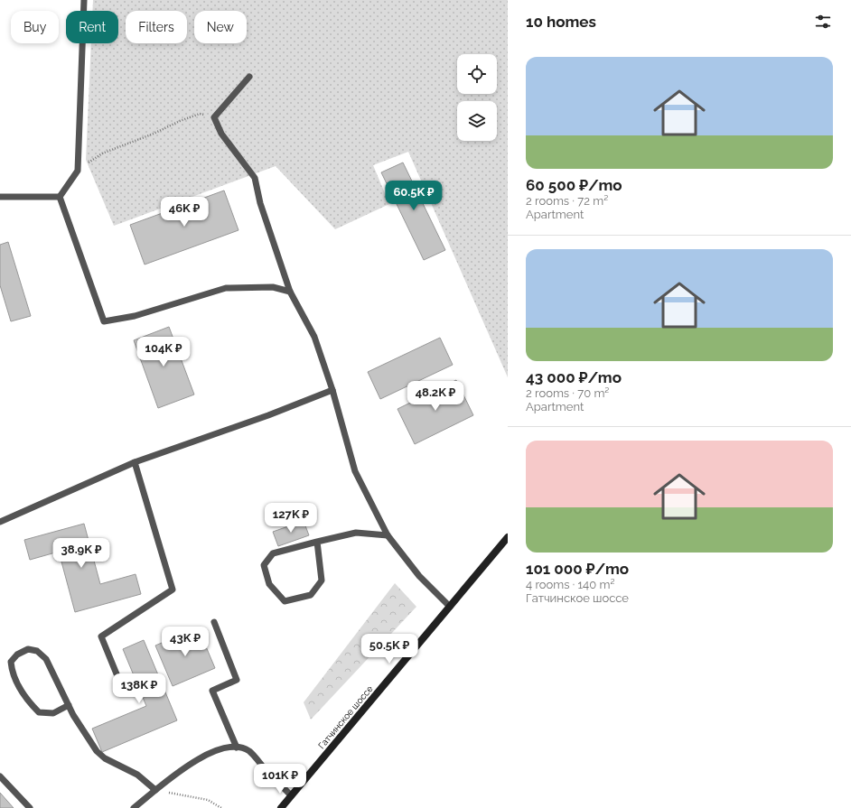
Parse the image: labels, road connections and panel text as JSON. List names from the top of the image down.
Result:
{
  "streets": {
    "main road": ["Гатчинское шоссе"]
  },
  "page": {
    "heading": "10 homes",
    "chip": [
      "Buy",
      "Rent",
      "Filters",
      "New"
    ],
    "list": [
      {
        "name": "60 500 ₽/mo",
        "note": "2 rooms · 72 m² · Apartment"
      },
      {
        "name": "43 000 ₽/mo",
        "note": "2 rooms · 70 m² · Apartment"
      },
      {
        "name": "101 000 ₽/mo",
        "note": "4 rooms · 140 m² · Гатчинское шоссе"
      }
    ],
    "price": [
      "60.5K ₽",
      "46K ₽",
      "104K ₽",
      "48.2K ₽",
      "127K ₽",
      "38.9K ₽",
      "43K ₽",
      "50.5K ₽",
      "138K ₽",
      "101K ₽"
    ]
  }
}
